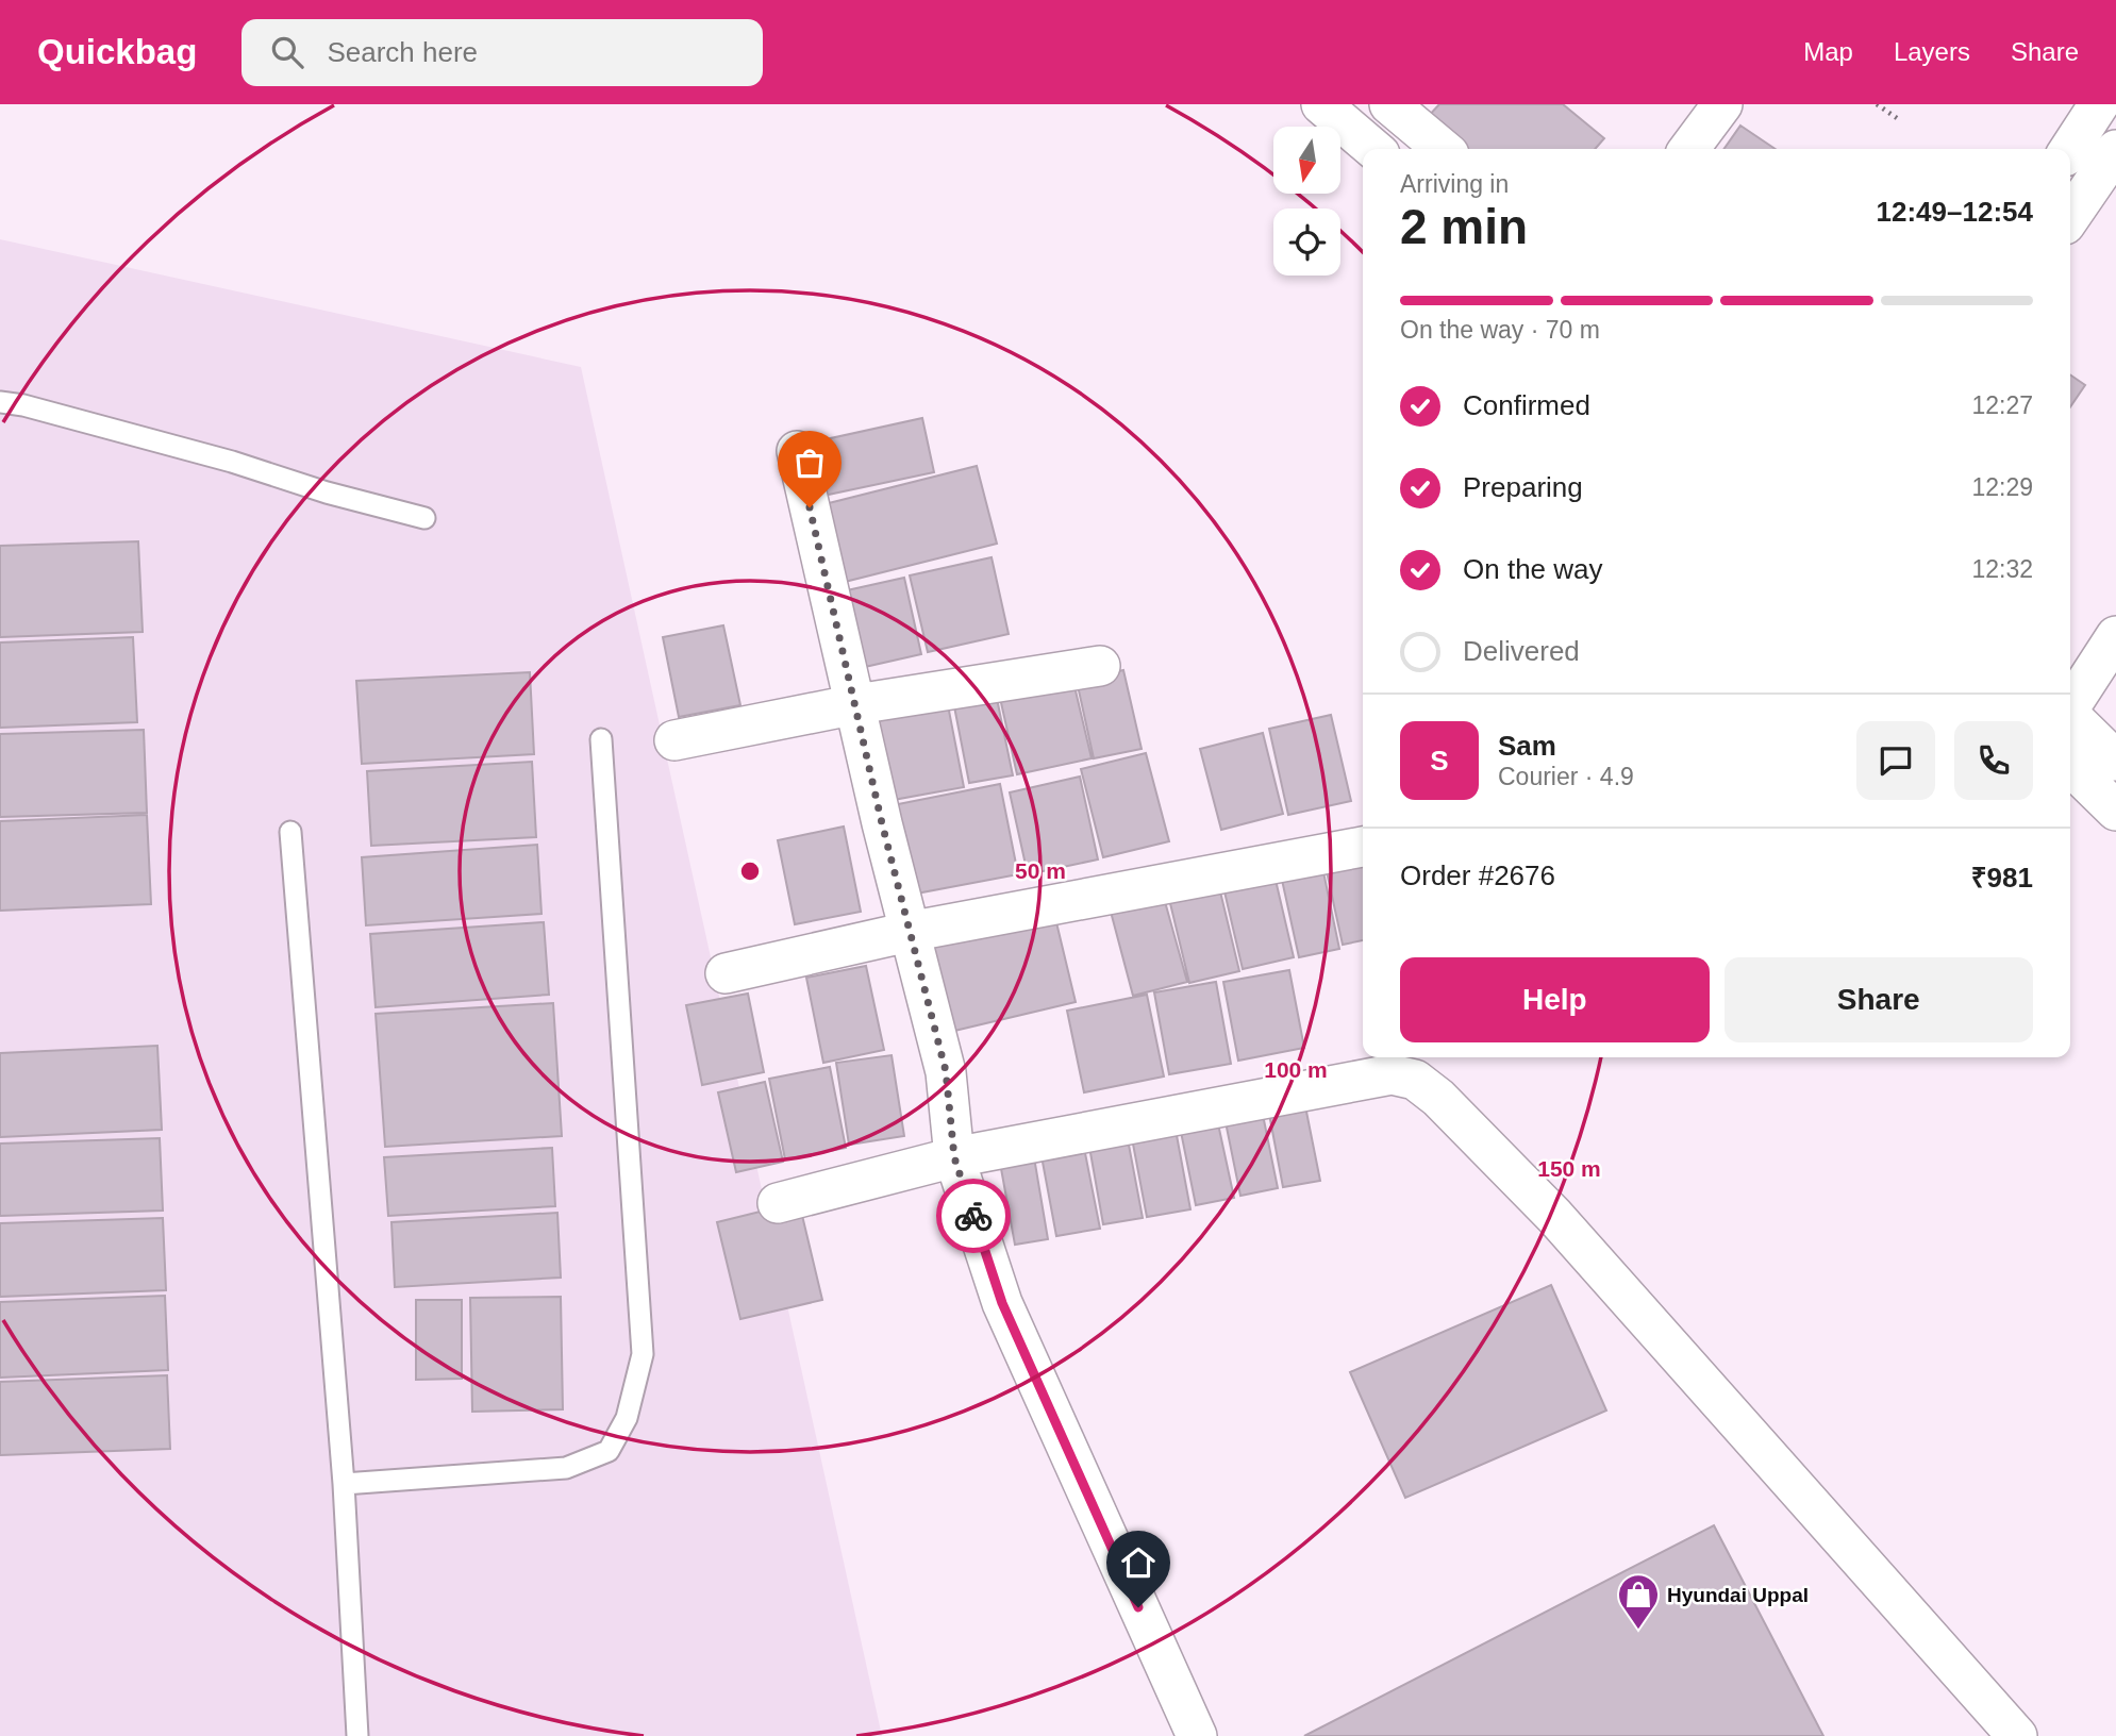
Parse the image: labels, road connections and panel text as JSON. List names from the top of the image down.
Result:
{
  "places": {
    "shop": ["Hyundai Uppal"]
  },
  "north": "bottom",
  "page": {
    "header": "Quickbag",
    "search": "Search here",
    "nav": ["Map", "Layers", "Share"],
    "heading": ["2 min", "Arriving in", "12:49–12:54"],
    "panel": [
      "Sam",
      "Courier · 4.9",
      "Order #2676",
      "₹981"
    ],
    "bar": "On the way · 70 m",
    "list": [
      ["Confirmed", "12:27"],
      ["Preparing", "12:29"],
      ["On the way", "12:32"],
      "Delivered"
    ],
    "round": "S",
    "buttons": ["Help", "Share"]
  },
  "rings": ["50 m", "100 m", "150 m"]
}
